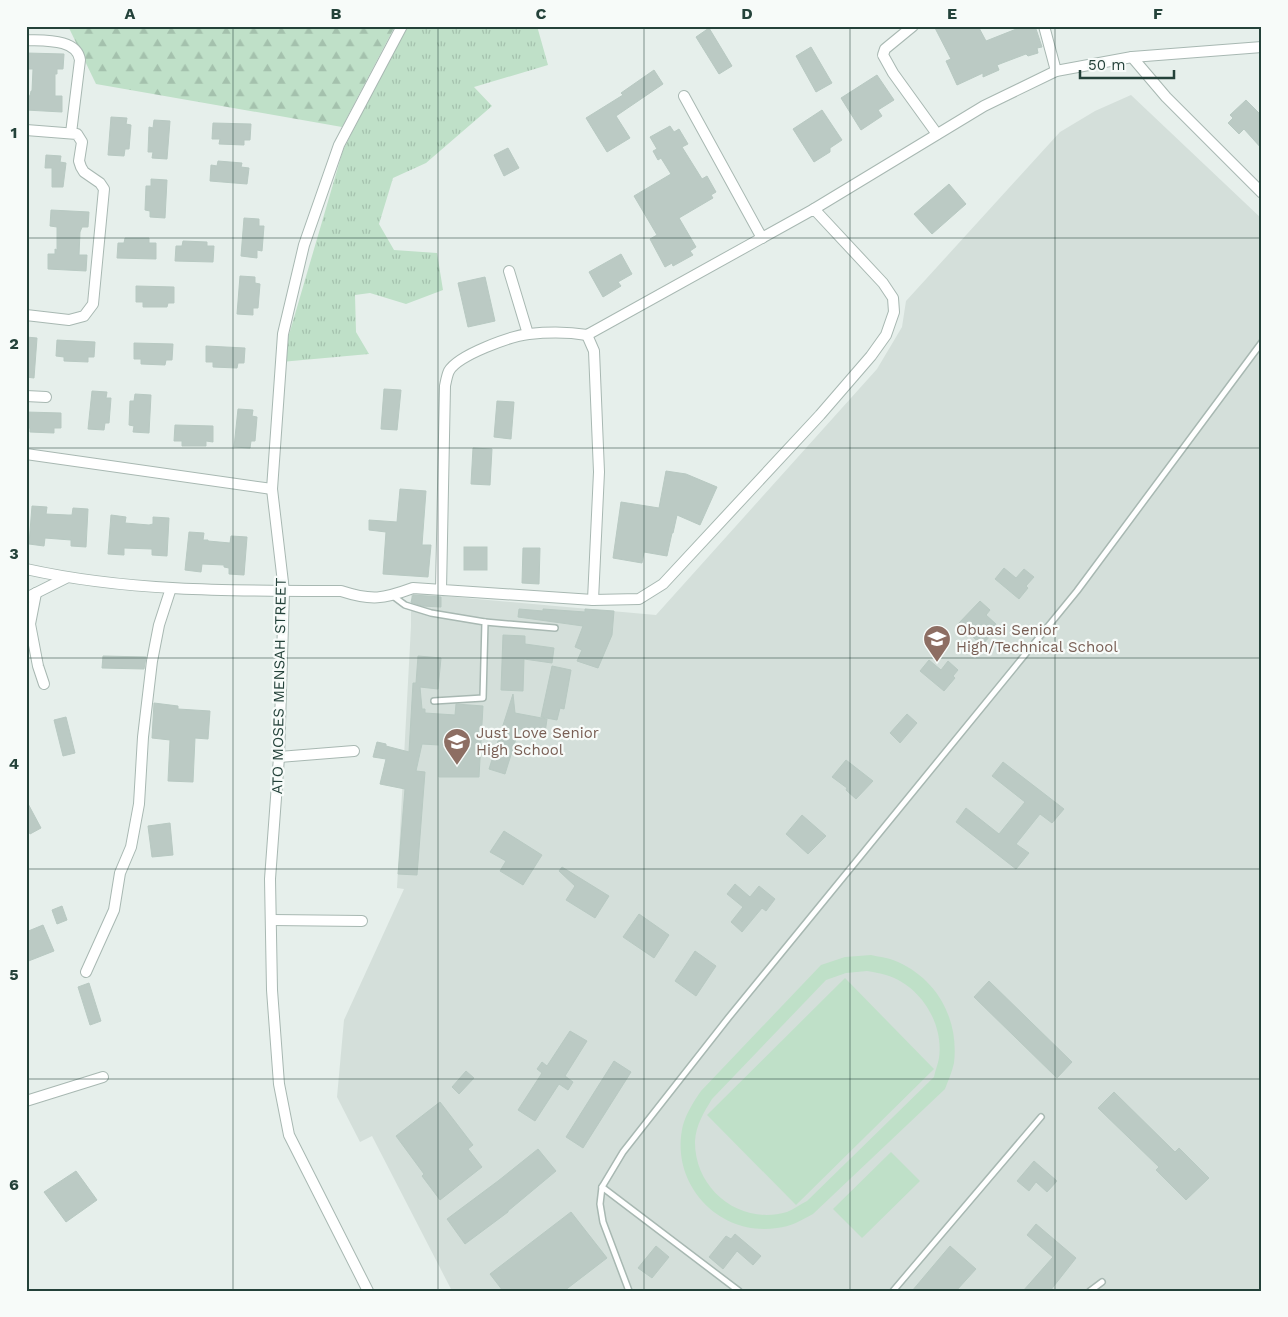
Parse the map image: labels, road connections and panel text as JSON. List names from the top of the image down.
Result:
{
  "streets": {
    "street": ["ATO MOSES MENSAH STREET"]
  },
  "places": {
    "school or university": ["Obuasi Senior High/Technical School", "Just Love Senior High School"]
  },
  "scale_bar": "50 m",
  "grid": {
    "columns": [
      "A",
      "B",
      "C",
      "D",
      "E",
      "F"
    ],
    "rows": [
      "1",
      "2",
      "3",
      "4",
      "5",
      "6"
    ]
  }
}
